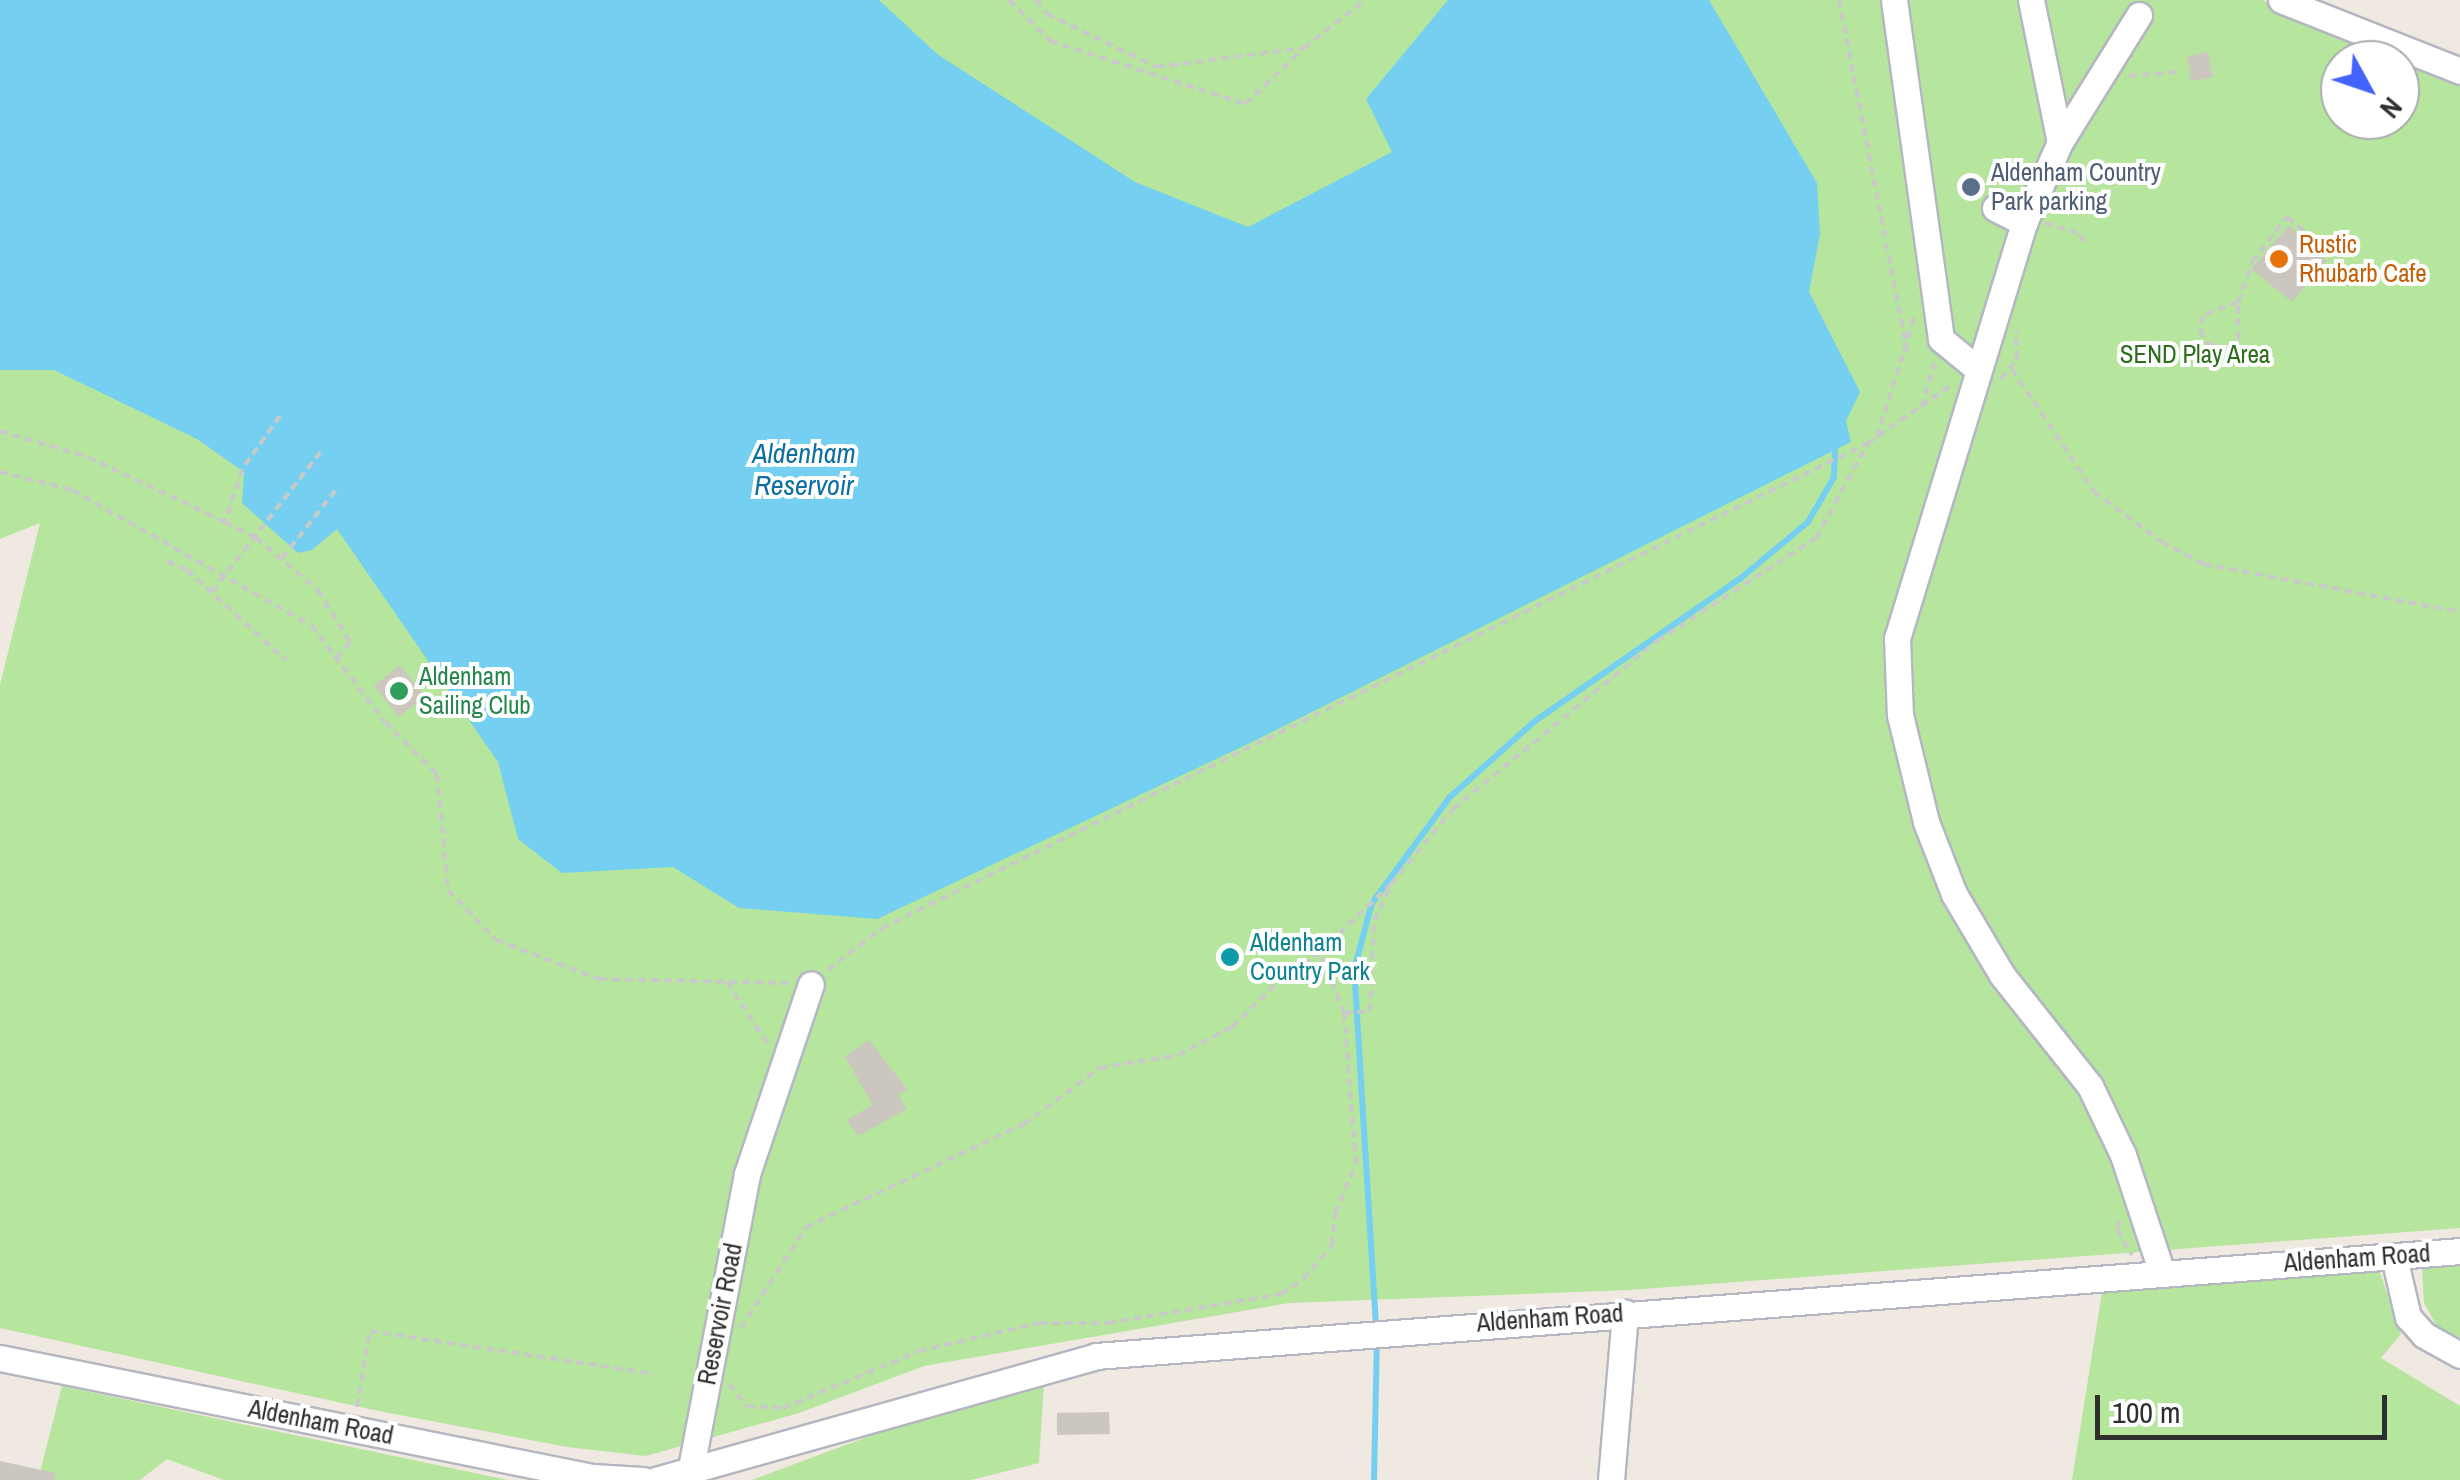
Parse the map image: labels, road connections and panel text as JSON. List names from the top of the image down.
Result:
{
  "streets": {
    "street": ["Aldenham Road", "Reservoir Road"]
  },
  "crossings": [
    ["Aldenham Road", "Reservoir Road"]
  ],
  "water": ["Aldenham Reservoir"],
  "parks": ["SEND Play Area"],
  "places": [
    "Aldenham Country Park parking",
    "Rustic Rhubarb Cafe",
    "Aldenham Sailing Club",
    "Aldenham Country Park"
  ],
  "scale_bar": "100 m",
  "north": "bottom right"
}
